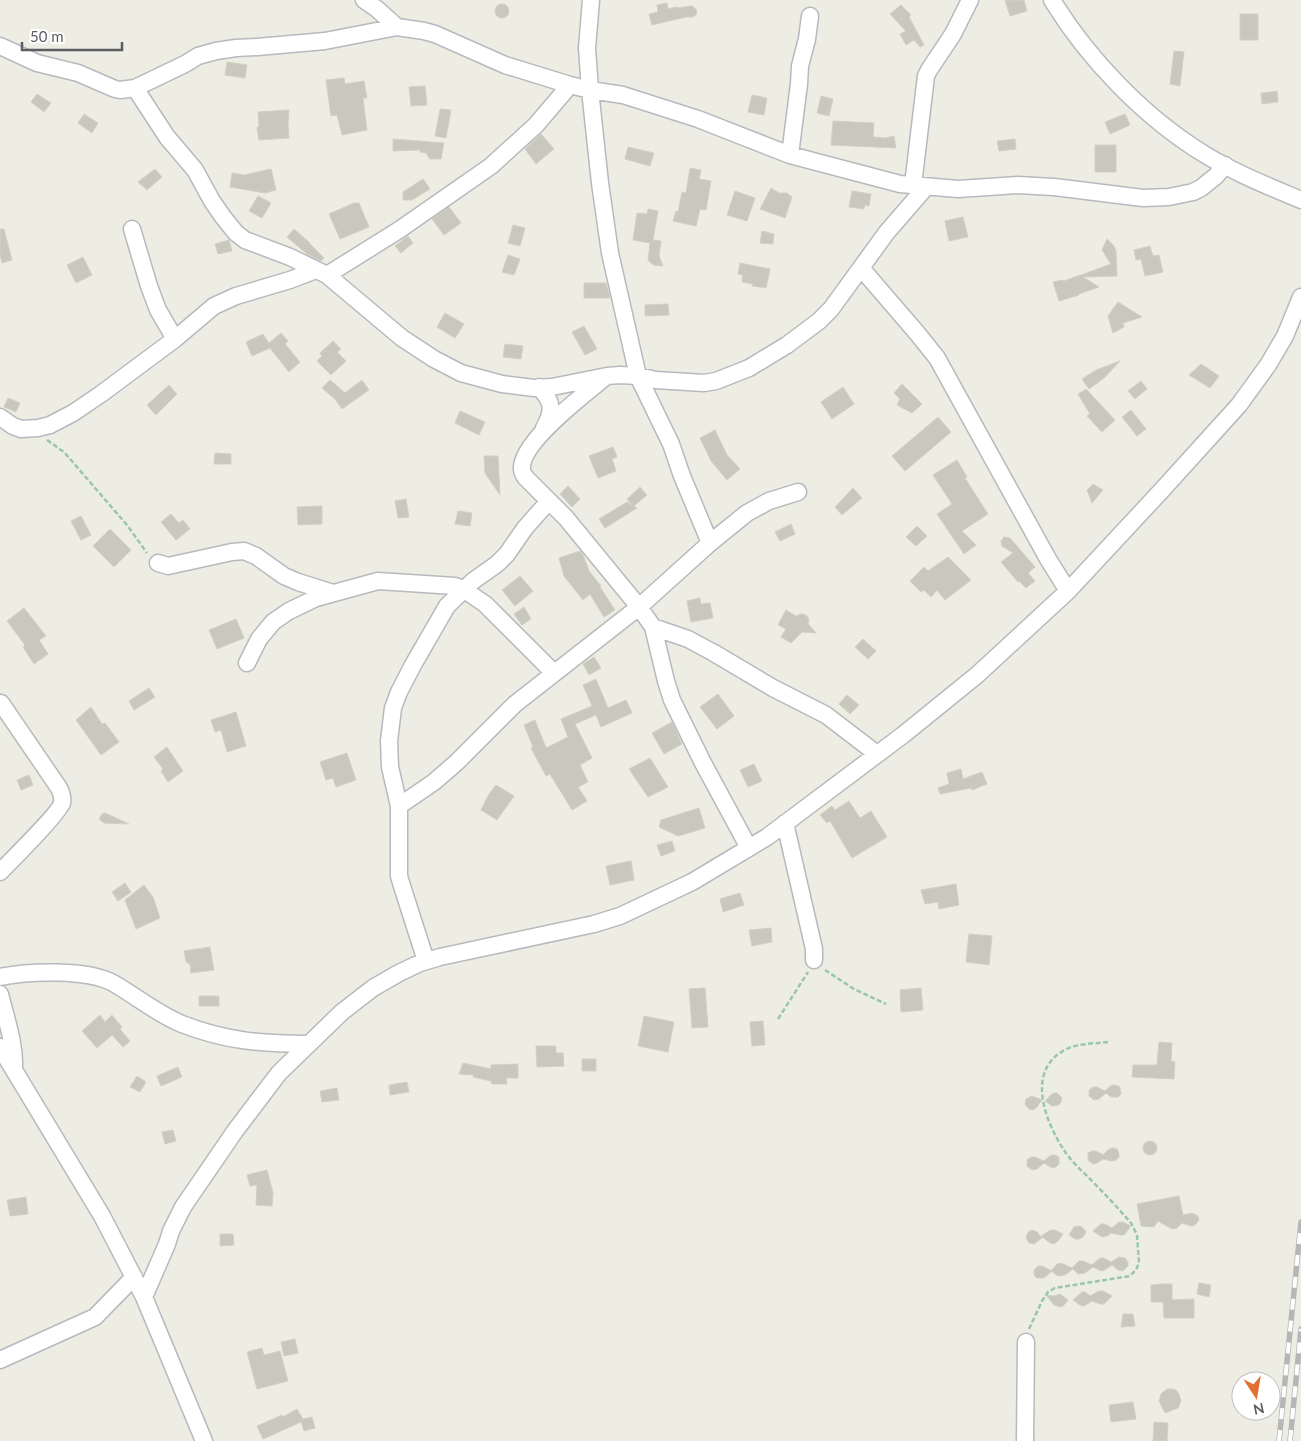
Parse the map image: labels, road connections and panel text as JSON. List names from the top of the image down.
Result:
{
  "scale_bar": "50 m",
  "north": "bottom"
}
